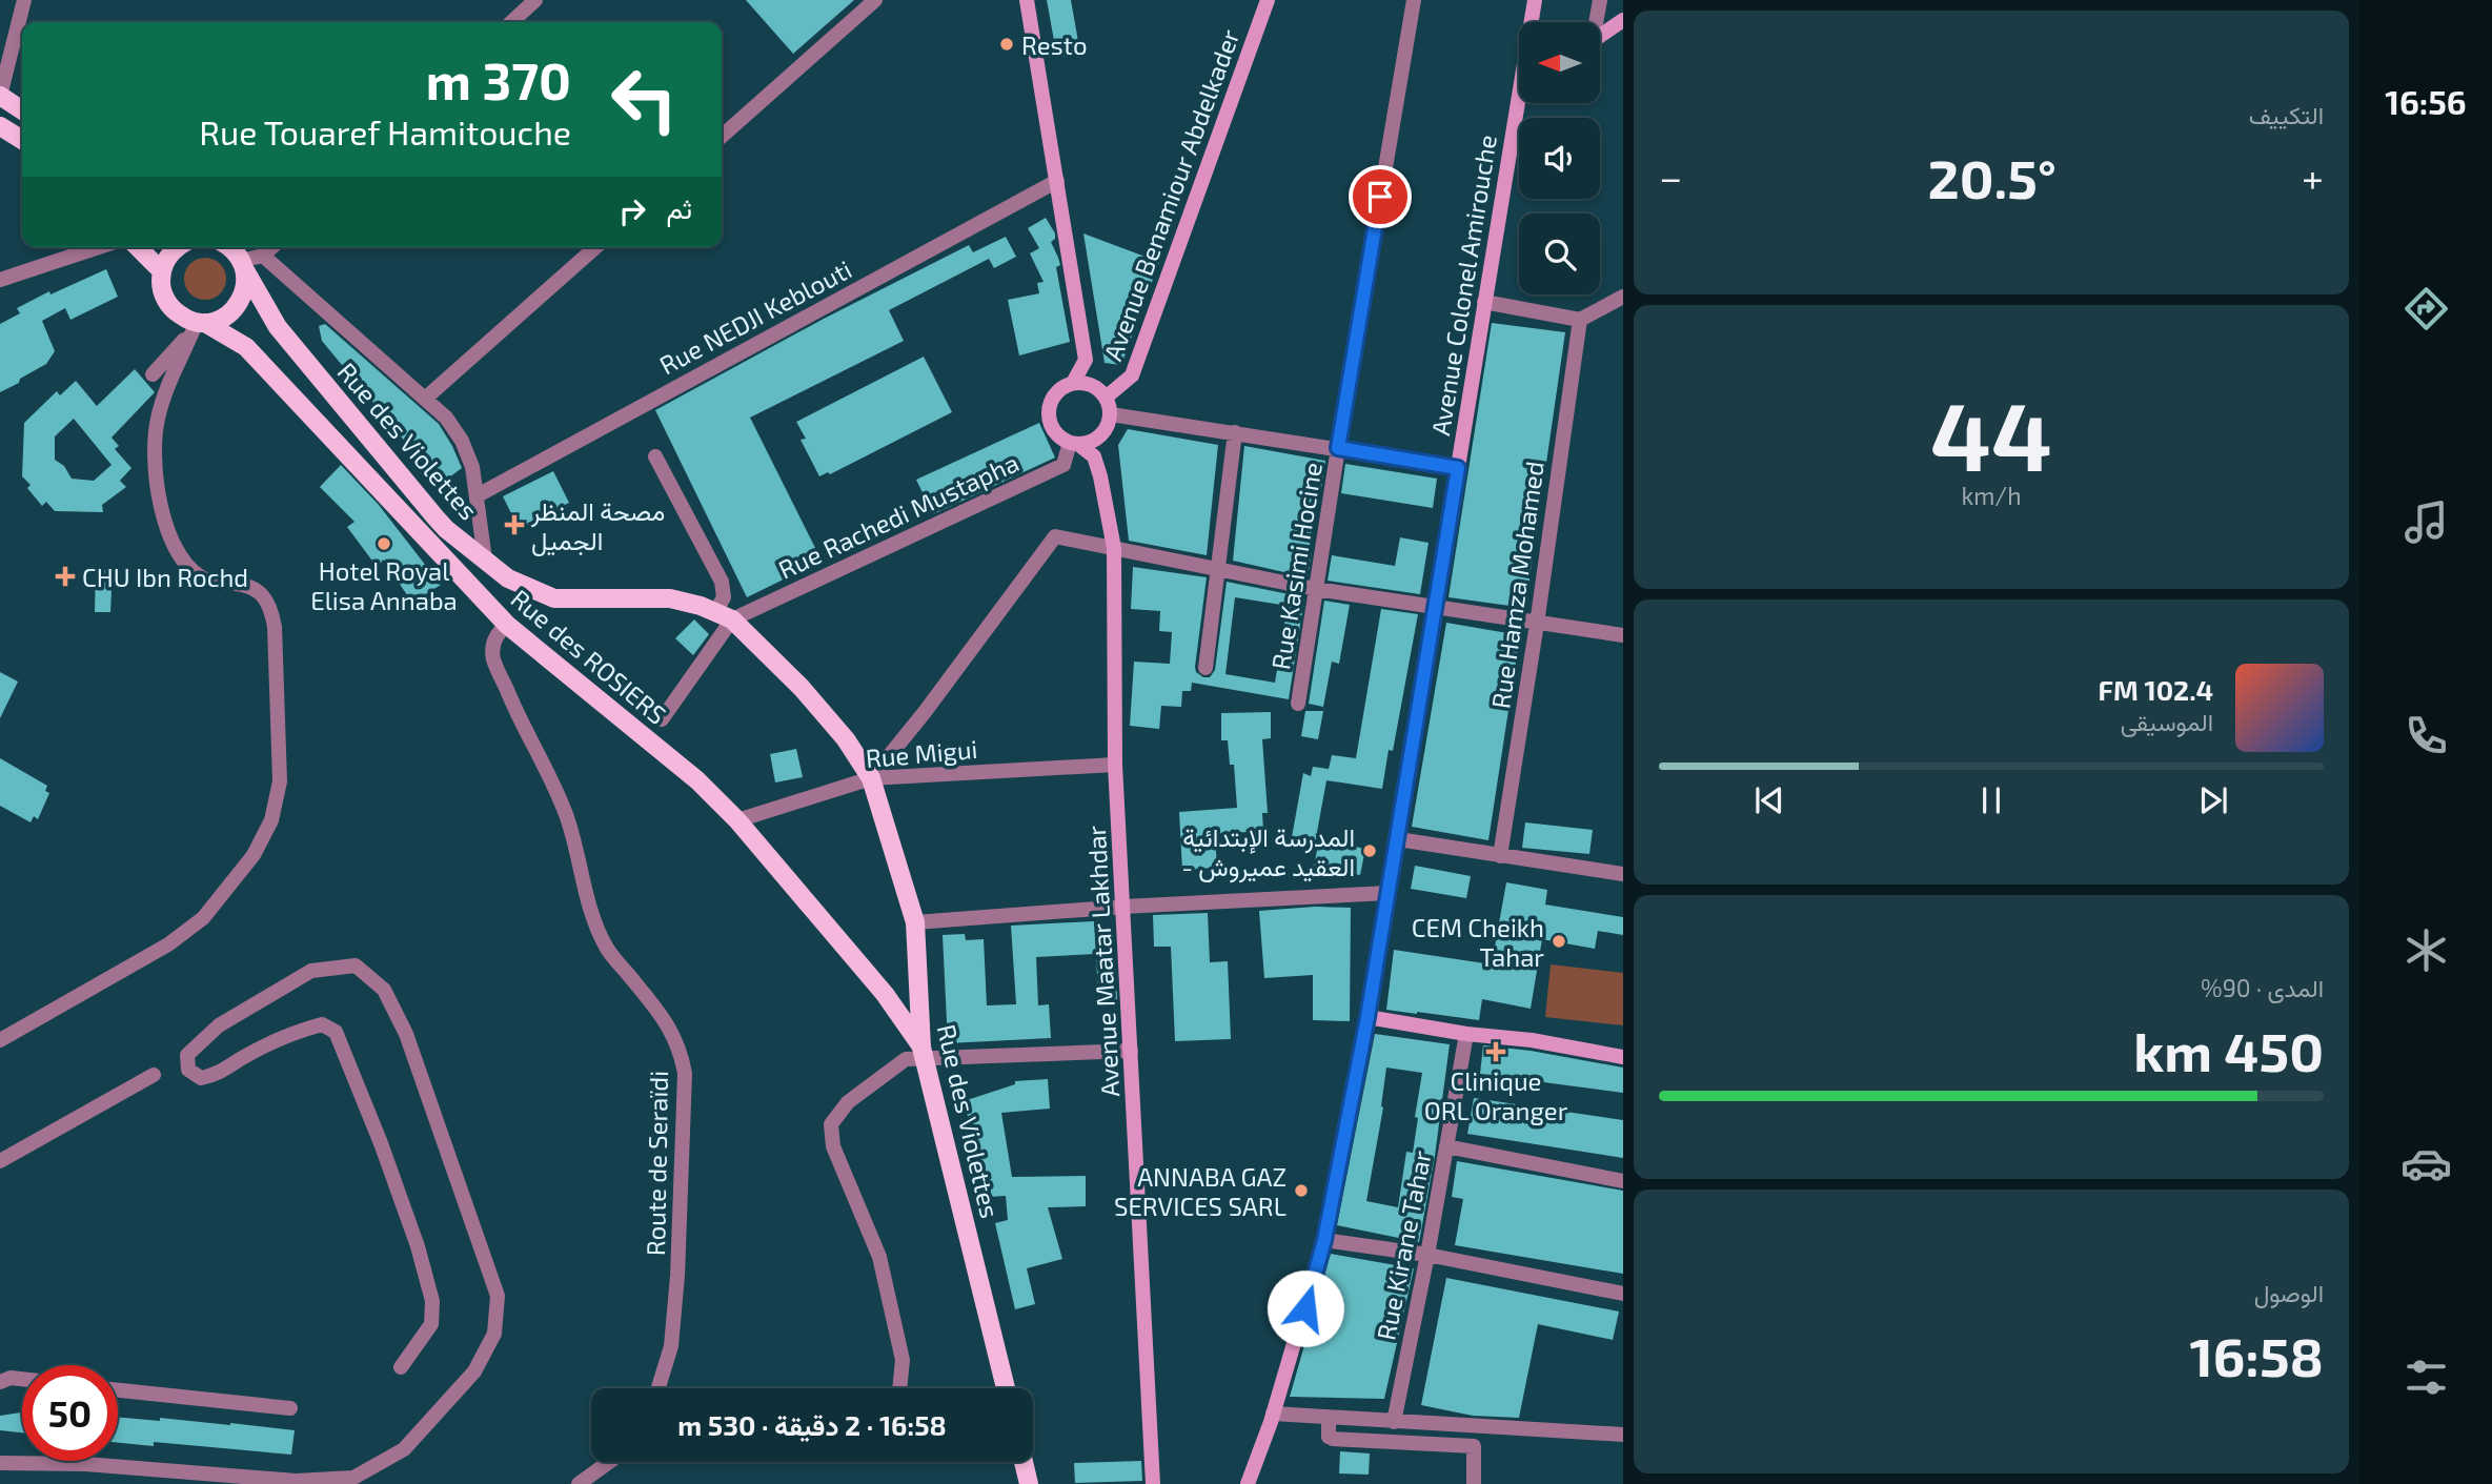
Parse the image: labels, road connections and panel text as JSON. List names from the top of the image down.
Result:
{
  "streets": {
    "main road": [
      "Avenue Benamiour Abdelkader",
      "Avenue Colonel Amirouche",
      "Rue des Violettes",
      "Rue des ROSIERS",
      "Avenue Maatar Lakhdar"
    ],
    "street": [
      "Rue NEDJI Keblouti",
      "Rue Rachedi Mustapha",
      "Rue Kasimi Hocine",
      "Rue Hamza Mohamed",
      "Rue Migui",
      "Route de Seraïdi",
      "Rue Kirane Tahar"
    ]
  },
  "crossings": [
    ["Avenue Benamiour Abdelkader", "Rue Rachedi Mustapha"],
    ["Avenue Benamiour Abdelkader", "Avenue Maatar Lakhdar"],
    ["Rue des Violettes", "Rue Rachedi Mustapha"],
    ["Rue des Violettes", "Rue des ROSIERS"],
    ["Rue des Violettes", "Rue Migui"],
    ["Rue Rachedi Mustapha", "Avenue Maatar Lakhdar"],
    ["Rue des ROSIERS", "Rue Migui"],
    ["Rue des ROSIERS", "Route de Seraïdi"],
    ["Rue Migui", "Avenue Maatar Lakhdar"]
  ],
  "places": {
    "other": [
      "Resto",
      "Hotel Royal Elisa Annaba",
      "المدرسة الإبتدائية - العقيد عميروش",
      "CEM Cheikh Tahar",
      "ANNABA GAZ SERVICES SARL"
    ],
    "health": ["مصحة المنظر الجميل", "CHU Ibn Rochd", "Clinique ORL Oranger"]
  },
  "north": "left",
  "page": {
    "tabs": "16:56",
    "tile": [
      "التكييف",
      ["44", "km/h"],
      ["المدى · 90%", "450 km"],
      ["الوصول", "16:58"]
    ],
    "turn": ["370 m", "Rue Touaref Hamitouche"],
    "heat": ["−", "20.5°", "+"],
    "then": "ثم",
    "song": ["102.4 FM", "الموسيقى"],
    "limit": "50",
    "trip": "16:58 · 2 دقيقة · 530 m"
  }
}
